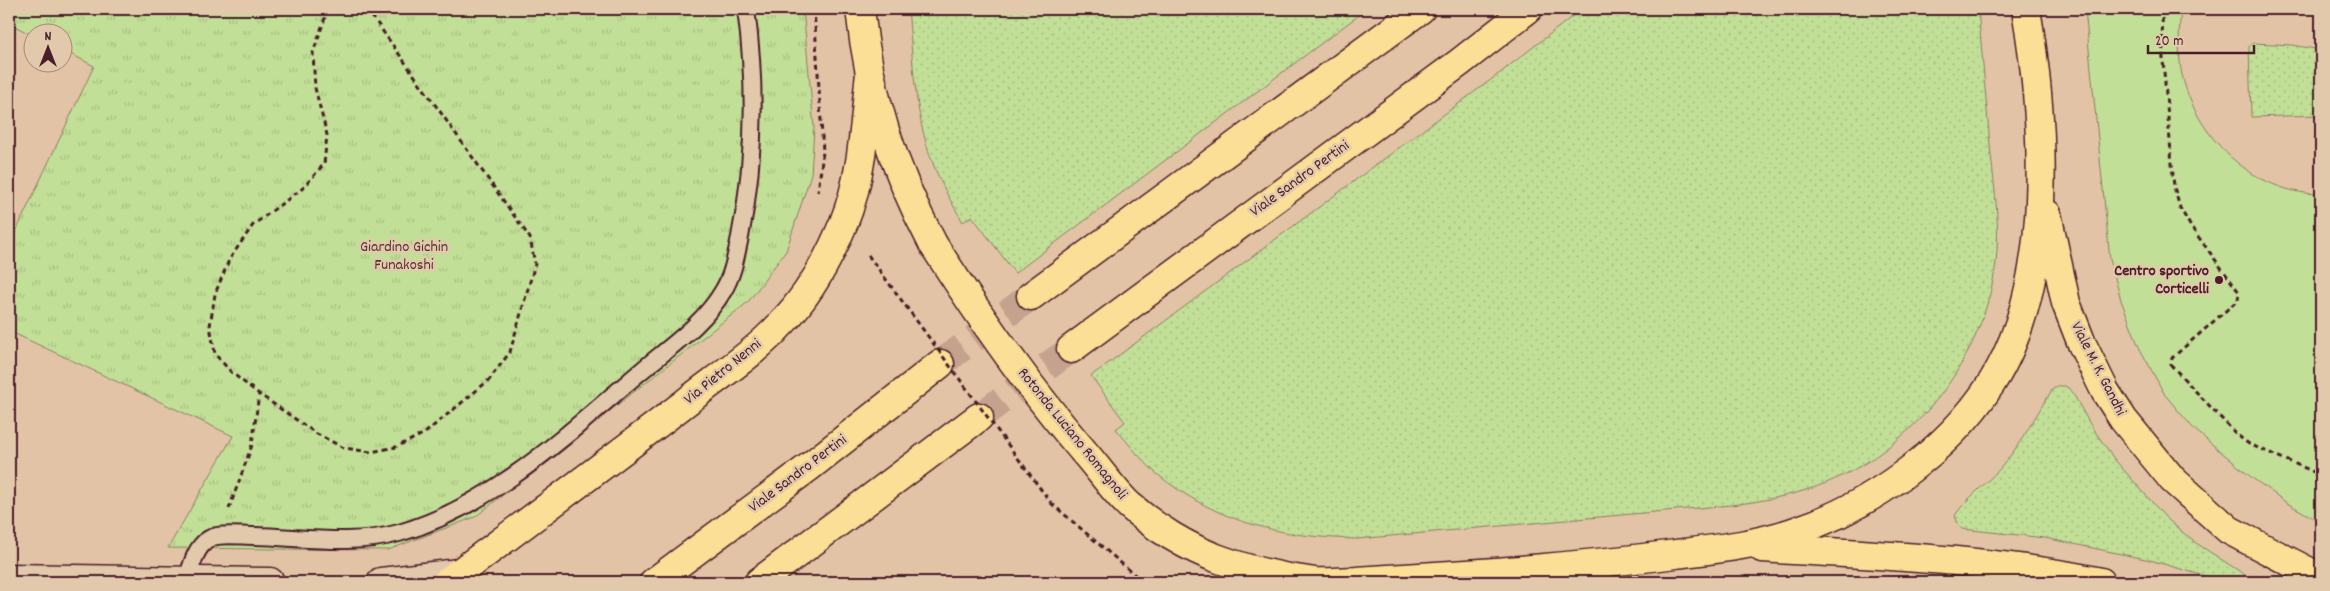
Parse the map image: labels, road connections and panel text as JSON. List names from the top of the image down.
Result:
{
  "streets": {
    "main road": [
      "Viale Sandro Pertini",
      "Viale M. K. Gandhi",
      "Via Pietro Nenni",
      "Rotonda Luciano Romagnoli"
    ]
  },
  "crossings": [
    ["Viale M. K. Gandhi", "Rotonda Luciano Romagnoli"],
    ["Via Pietro Nenni", "Rotonda Luciano Romagnoli"]
  ],
  "parks": ["Giardino Gichin Funakoshi"],
  "places": ["Centro sportivo Corticelli"],
  "scale_bar": "20 m",
  "north": "top"
}
